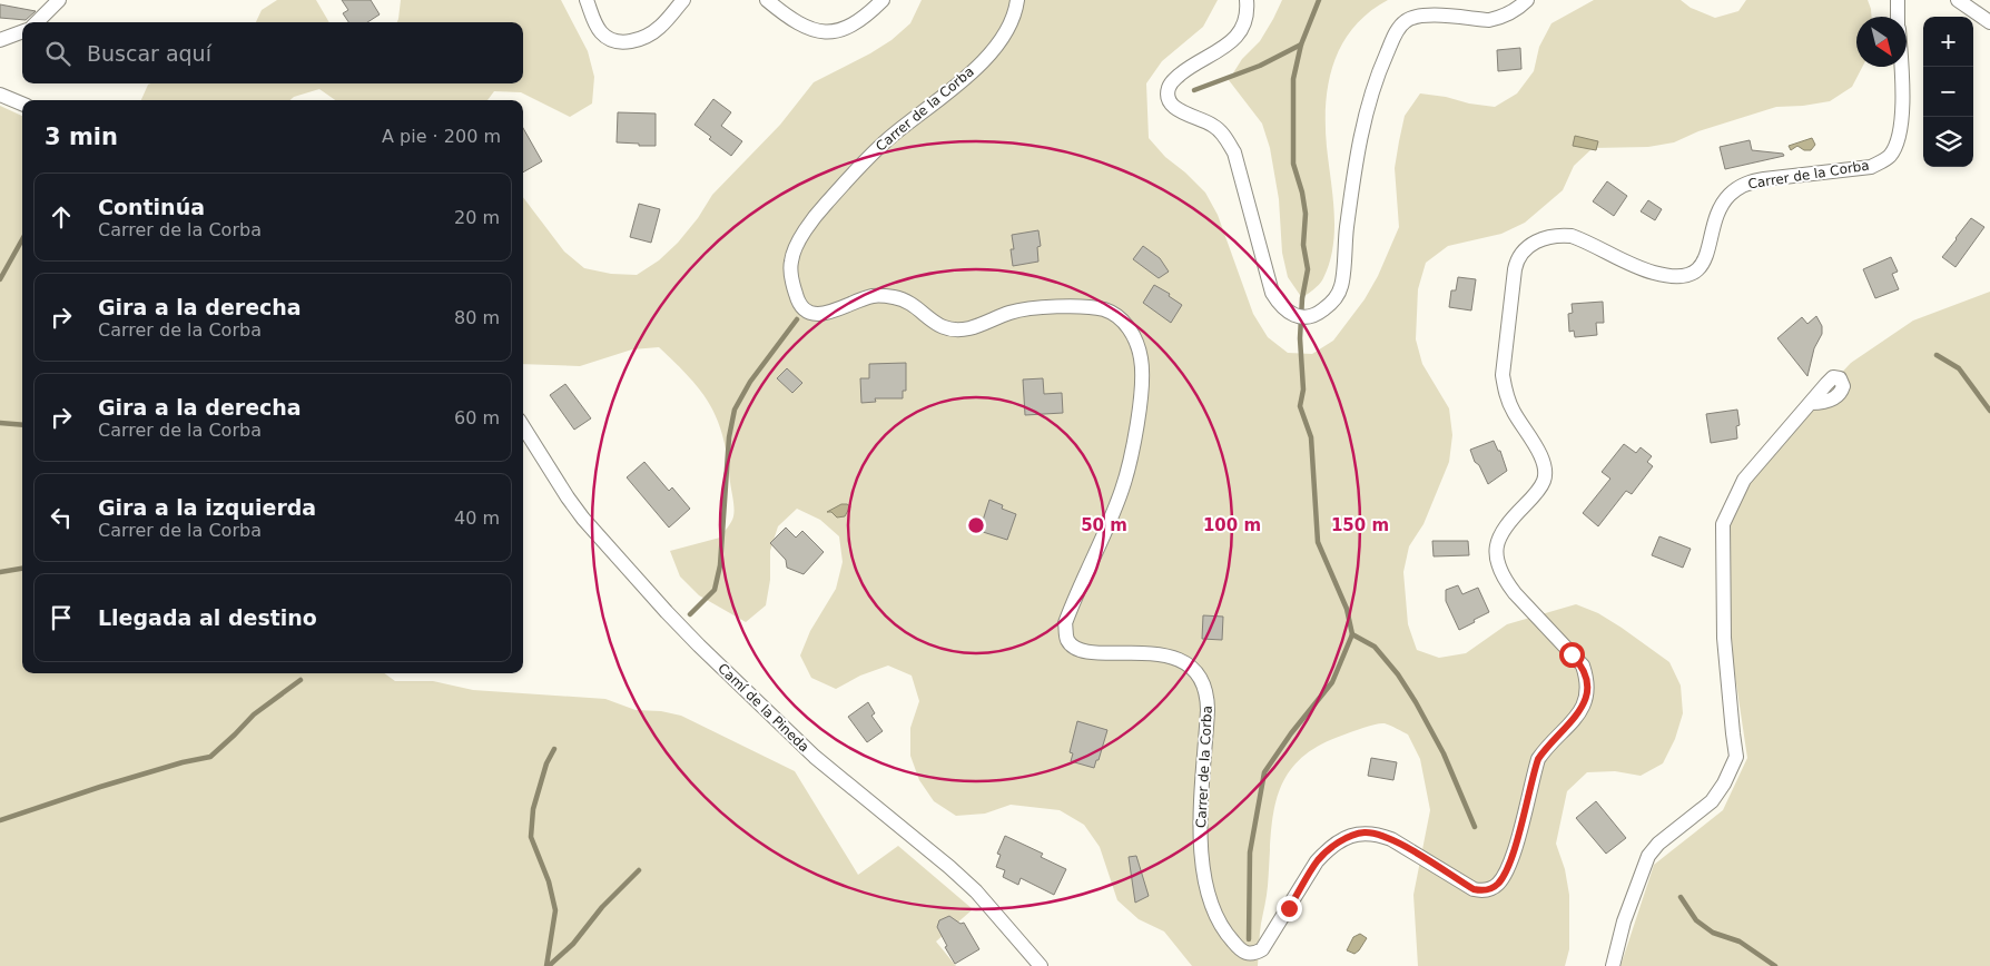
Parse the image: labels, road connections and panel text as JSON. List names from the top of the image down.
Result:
{
  "streets": {
    "street": ["Carrer de la Corba", "Camí de la Pineda"]
  },
  "north": "bottom right",
  "page": {
    "map_buttons": ["+", "−"],
    "search": "Buscar aquí",
    "heading": ["3 min", "A pie · 200 m"],
    "list": [
      ["Continúa", "Carrer de la Corba", "20 m"],
      ["Gira a la derecha", "Carrer de la Corba", "80 m"],
      ["Gira a la derecha", "Carrer de la Corba", "60 m"],
      ["Gira a la izquierda", "Carrer de la Corba", "40 m"],
      "Llegada al destino"
    ]
  },
  "rings": ["50 m", "100 m", "150 m"]
}
